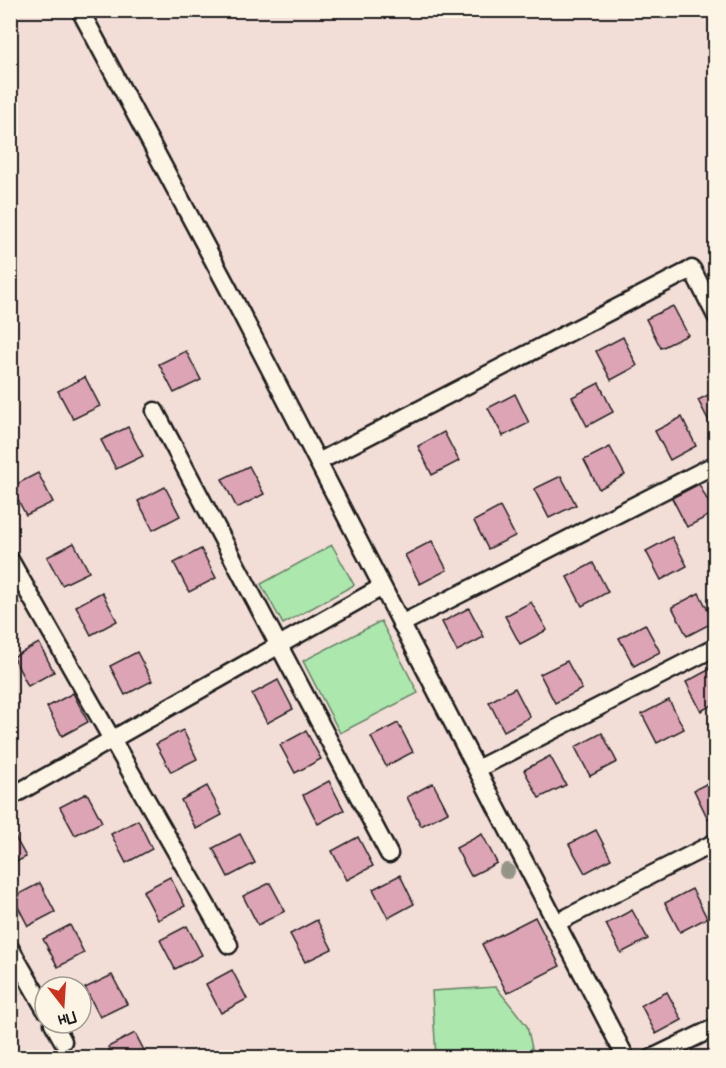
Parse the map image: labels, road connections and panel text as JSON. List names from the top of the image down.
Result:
{
  "north": "bottom"
}
